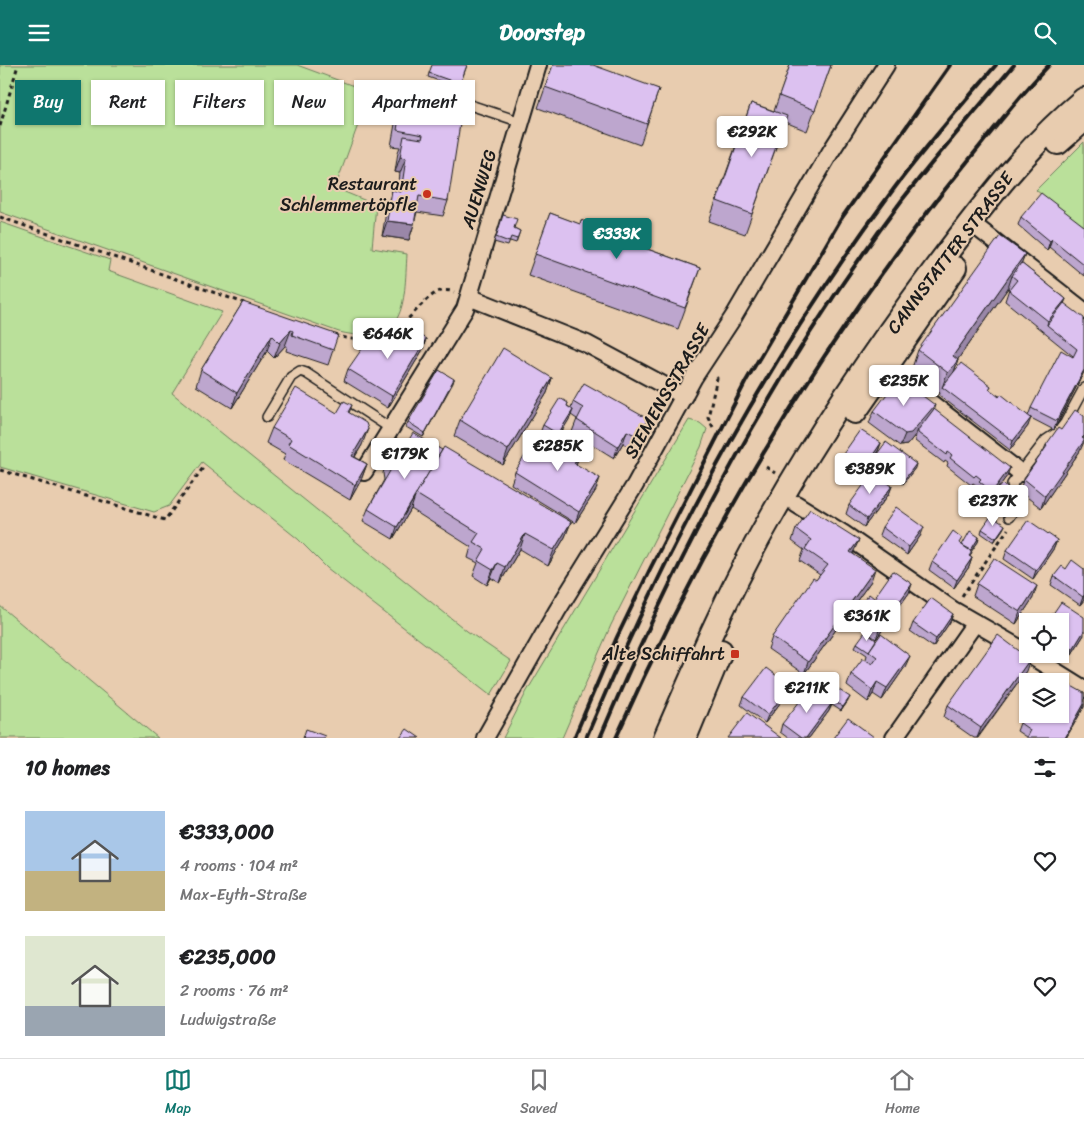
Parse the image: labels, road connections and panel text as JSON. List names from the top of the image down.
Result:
{
  "streets": {
    "main road": ["CANNSTATTER STRASSE"],
    "street": ["AUENWEG", "SIEMENSSTRASSE"]
  },
  "places": {
    "other": ["Restaurant Schlemmertöpfle"],
    "transit": ["Alte Schiffahrt"]
  },
  "page": {
    "header": "Doorstep",
    "chip": [
      "Buy",
      "Rent",
      "Filters",
      "New",
      "Apartment"
    ],
    "price": [
      "€292K",
      "€333K",
      "€646K",
      "€235K",
      "€285K",
      "€179K",
      "€389K",
      "€237K",
      "€361K",
      "€211K"
    ],
    "heading": "10 homes",
    "list": [
      {
        "name": "€333,000",
        "note": "4 rooms · 104 m² · Max-Eyth-Straße"
      },
      {
        "name": "€235,000",
        "note": "2 rooms · 76 m² · Ludwigstraße"
      }
    ],
    "tabs": ["Map", "Saved", "Home"]
  }
}
